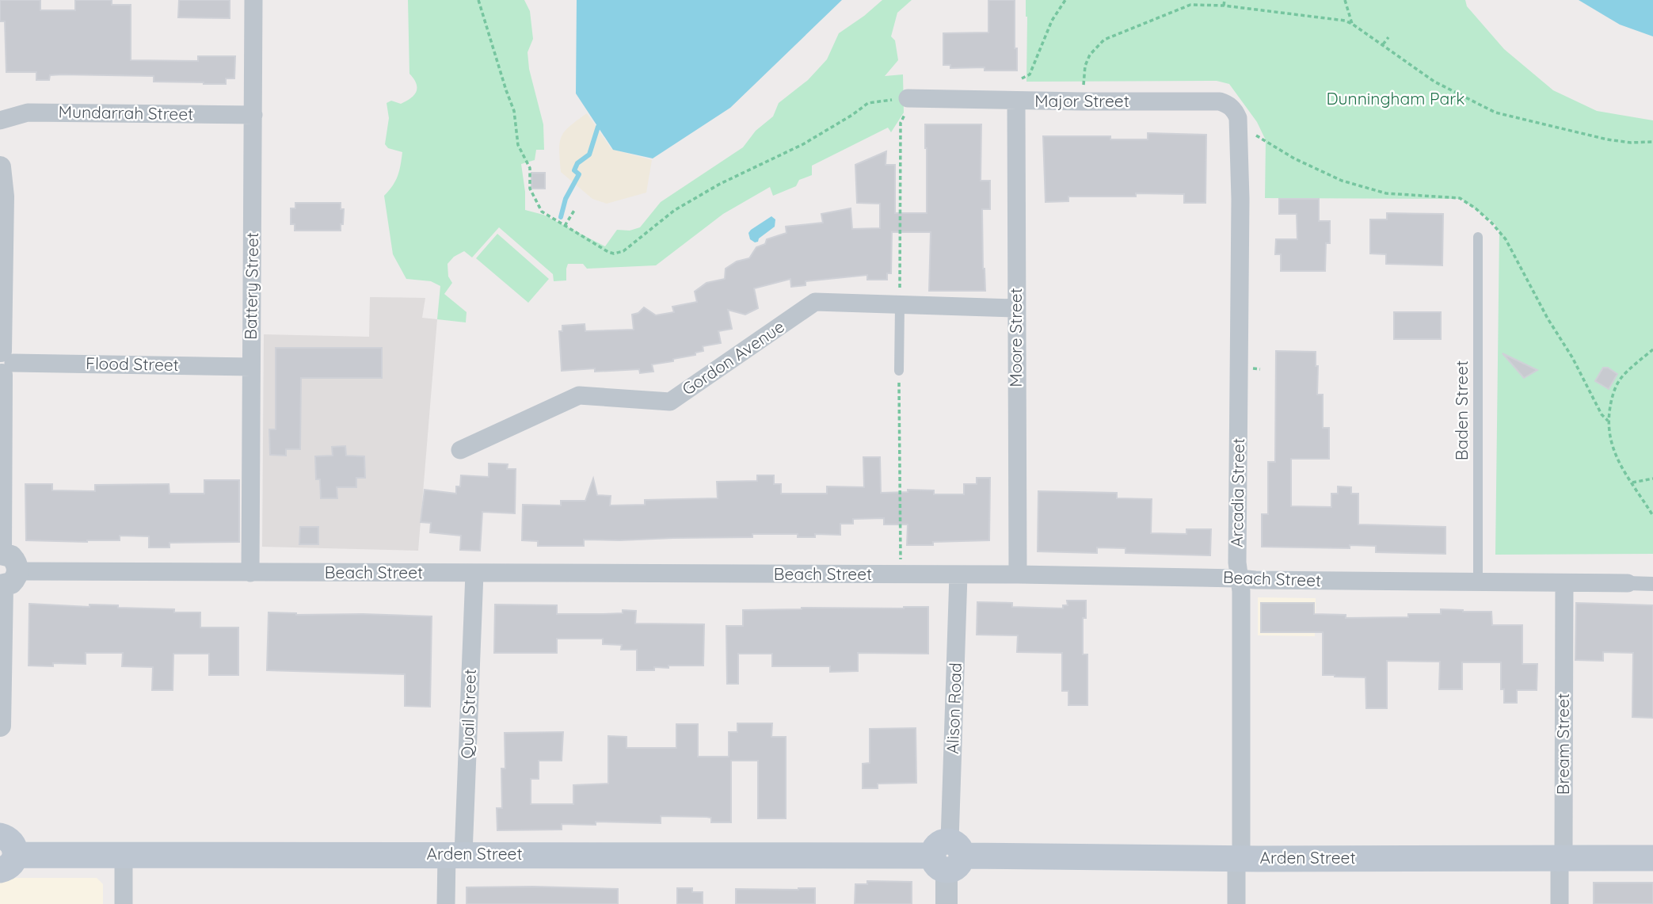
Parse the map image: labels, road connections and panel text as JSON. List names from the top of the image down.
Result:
{
  "streets": {
    "main road": ["Arden Street"],
    "street": [
      "Major Street",
      "Mundarrah Street",
      "Battery Street",
      "Moore Street",
      "Gordon Avenue",
      "Flood Street",
      "Arcadia Street",
      "Beach Street",
      "Alison Road",
      "Quail Street",
      "Bream Street"
    ],
    "lane": ["Baden Street"]
  },
  "crossings": [
    ["Major Street", "Moore Street"],
    ["Major Street", "Arcadia Street"],
    ["Mundarrah Street", "Battery Street"],
    ["Battery Street", "Flood Street"],
    ["Battery Street", "Beach Street"],
    ["Moore Street", "Gordon Avenue"],
    ["Moore Street", "Beach Street"],
    ["Baden Street", "Beach Street"],
    ["Arcadia Street", "Beach Street"],
    ["Arcadia Street", "Arden Street"],
    ["Beach Street", "Alison Road"],
    ["Beach Street", "Quail Street"],
    ["Beach Street", "Bream Street"],
    ["Alison Road", "Arden Street"],
    ["Quail Street", "Arden Street"],
    ["Bream Street", "Arden Street"]
  ],
  "parks": ["Dunningham Park"]
}
